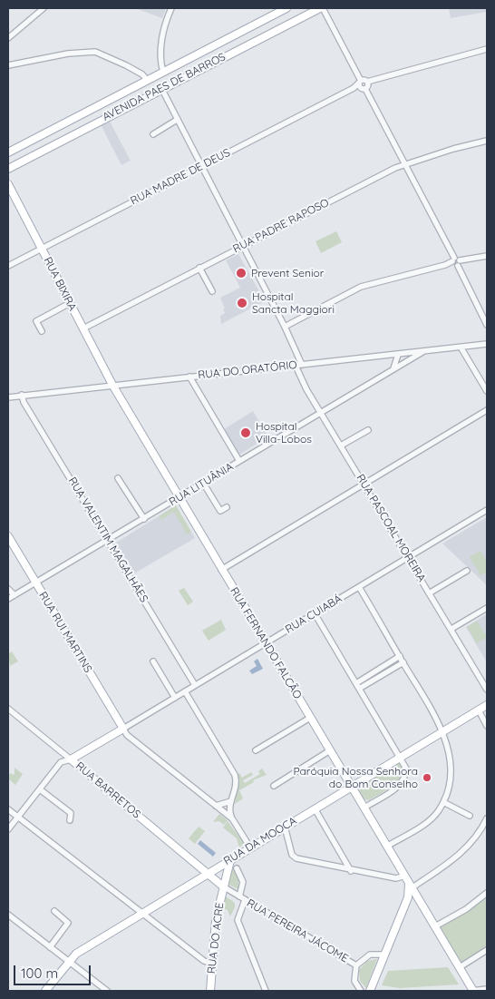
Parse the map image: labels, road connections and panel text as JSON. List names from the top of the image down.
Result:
{
  "streets": {
    "main road": [
      "AVENIDA PAES DE BARROS",
      "RUA BIXIRA",
      "RUA CUIABÁ",
      "RUA RUI MARTINS",
      "RUA FERNANDO FALCÃO",
      "RUA BARRETOS",
      "RUA DA MOOCA",
      "RUA PEREIRA JÁCOME",
      "RUA DO ACRE"
    ],
    "street": [
      "RUA MADRE DE DEUS",
      "RUA PADRE RAPOSO",
      "RUA DO ORATÓRIO",
      "RUA LITUÂNIA",
      "RUA PASCOAL MOREIRA",
      "RUA VALENTIM MAGALHÃES"
    ]
  },
  "crossings": [
    ["RUA MADRE DE DEUS", "RUA BIXIRA"],
    ["RUA PADRE RAPOSO", "RUA BIXIRA"],
    ["RUA BIXIRA", "RUA DO ORATÓRIO"],
    ["RUA BIXIRA", "RUA FERNANDO FALCÃO"],
    ["RUA DO ORATÓRIO", "RUA LITUÂNIA"],
    ["RUA DO ORATÓRIO", "RUA PASCOAL MOREIRA"],
    ["RUA DO ORATÓRIO", "RUA VALENTIM MAGALHÃES"],
    ["RUA DO ORATÓRIO", "RUA FERNANDO FALCÃO"],
    ["RUA LITUÂNIA", "RUA PASCOAL MOREIRA"],
    ["RUA LITUÂNIA", "RUA VALENTIM MAGALHÃES"],
    ["RUA LITUÂNIA", "RUA RUI MARTINS"],
    ["RUA LITUÂNIA", "RUA FERNANDO FALCÃO"],
    ["RUA PASCOAL MOREIRA", "RUA CUIABÁ"],
    ["RUA VALENTIM MAGALHÃES", "RUA CUIABÁ"],
    ["RUA CUIABÁ", "RUA RUI MARTINS"],
    ["RUA CUIABÁ", "RUA FERNANDO FALCÃO"],
    ["RUA CUIABÁ", "RUA BARRETOS"],
    ["RUA FERNANDO FALCÃO", "RUA DA MOOCA"],
    ["RUA BARRETOS", "RUA DA MOOCA"],
    ["RUA BARRETOS", "RUA PEREIRA JÁCOME"],
    ["RUA DA MOOCA", "RUA PEREIRA JÁCOME"],
    ["RUA DA MOOCA", "RUA DO ACRE"],
    ["RUA PEREIRA JÁCOME", "RUA DO ACRE"]
  ],
  "places": [
    "Prevent Senior",
    "Hospital Sancta Maggiori",
    "Hospital Villa-Lobos",
    "Paróquia Nossa Senhora do Bom Conselho"
  ],
  "scale_bar": "100 m"
}
